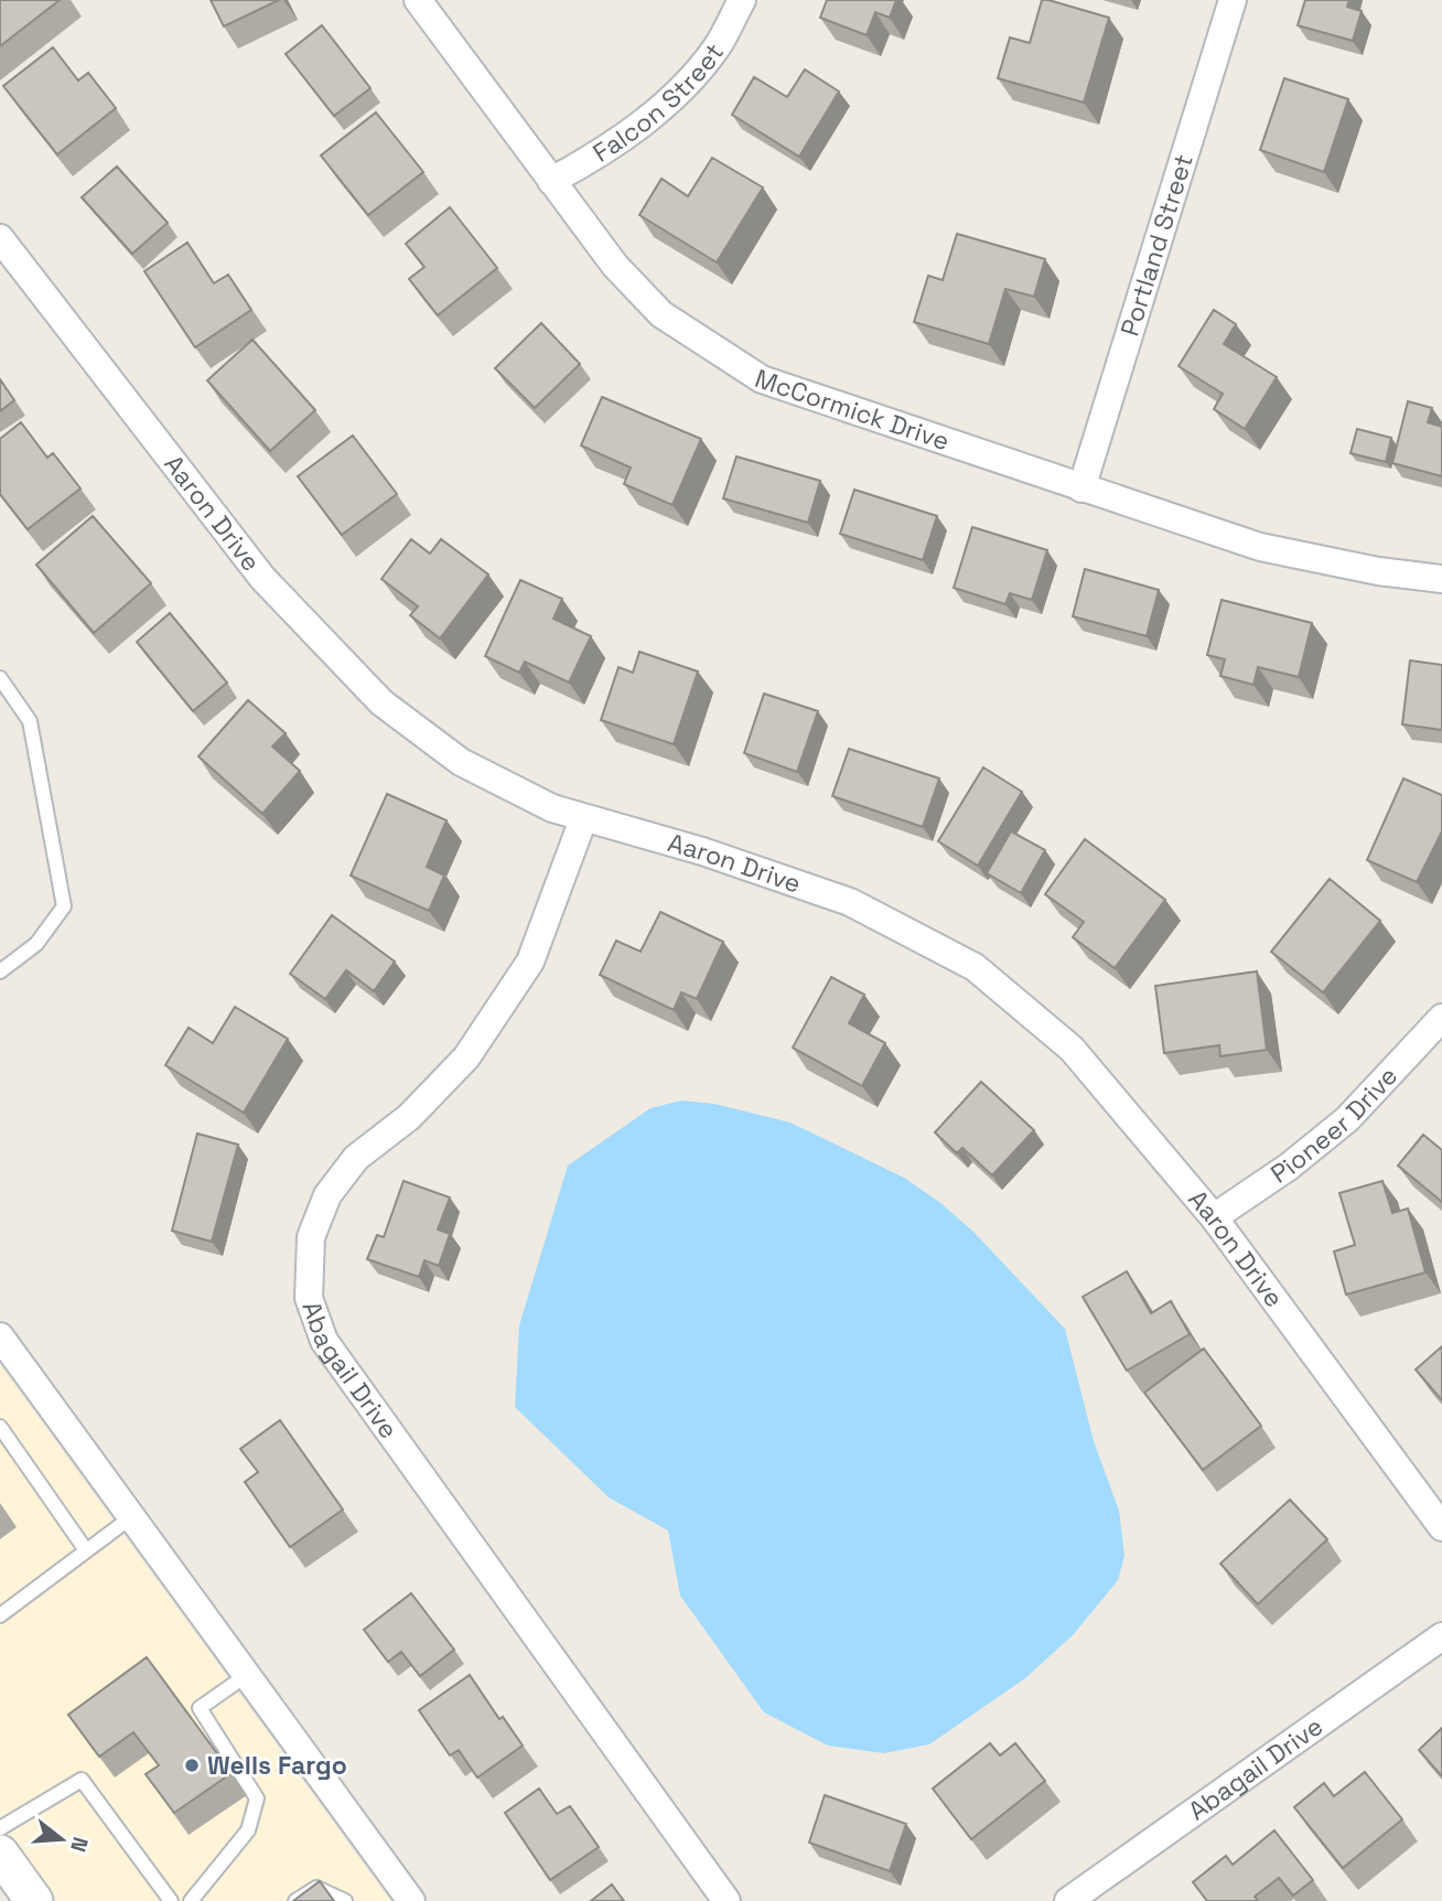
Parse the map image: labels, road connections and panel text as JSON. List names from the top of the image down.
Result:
{
  "streets": {
    "street": [
      "Falcon Street",
      "Portland Street",
      "McCormick Drive",
      "Aaron Drive",
      "Pioneer Drive",
      "Abagail Drive"
    ]
  },
  "crossings": [
    ["Falcon Street", "McCormick Drive"],
    ["Portland Street", "McCormick Drive"],
    ["Aaron Drive", "Pioneer Drive"],
    ["Aaron Drive", "Abagail Drive"]
  ],
  "places": ["Wells Fargo"],
  "north": "right"
}
